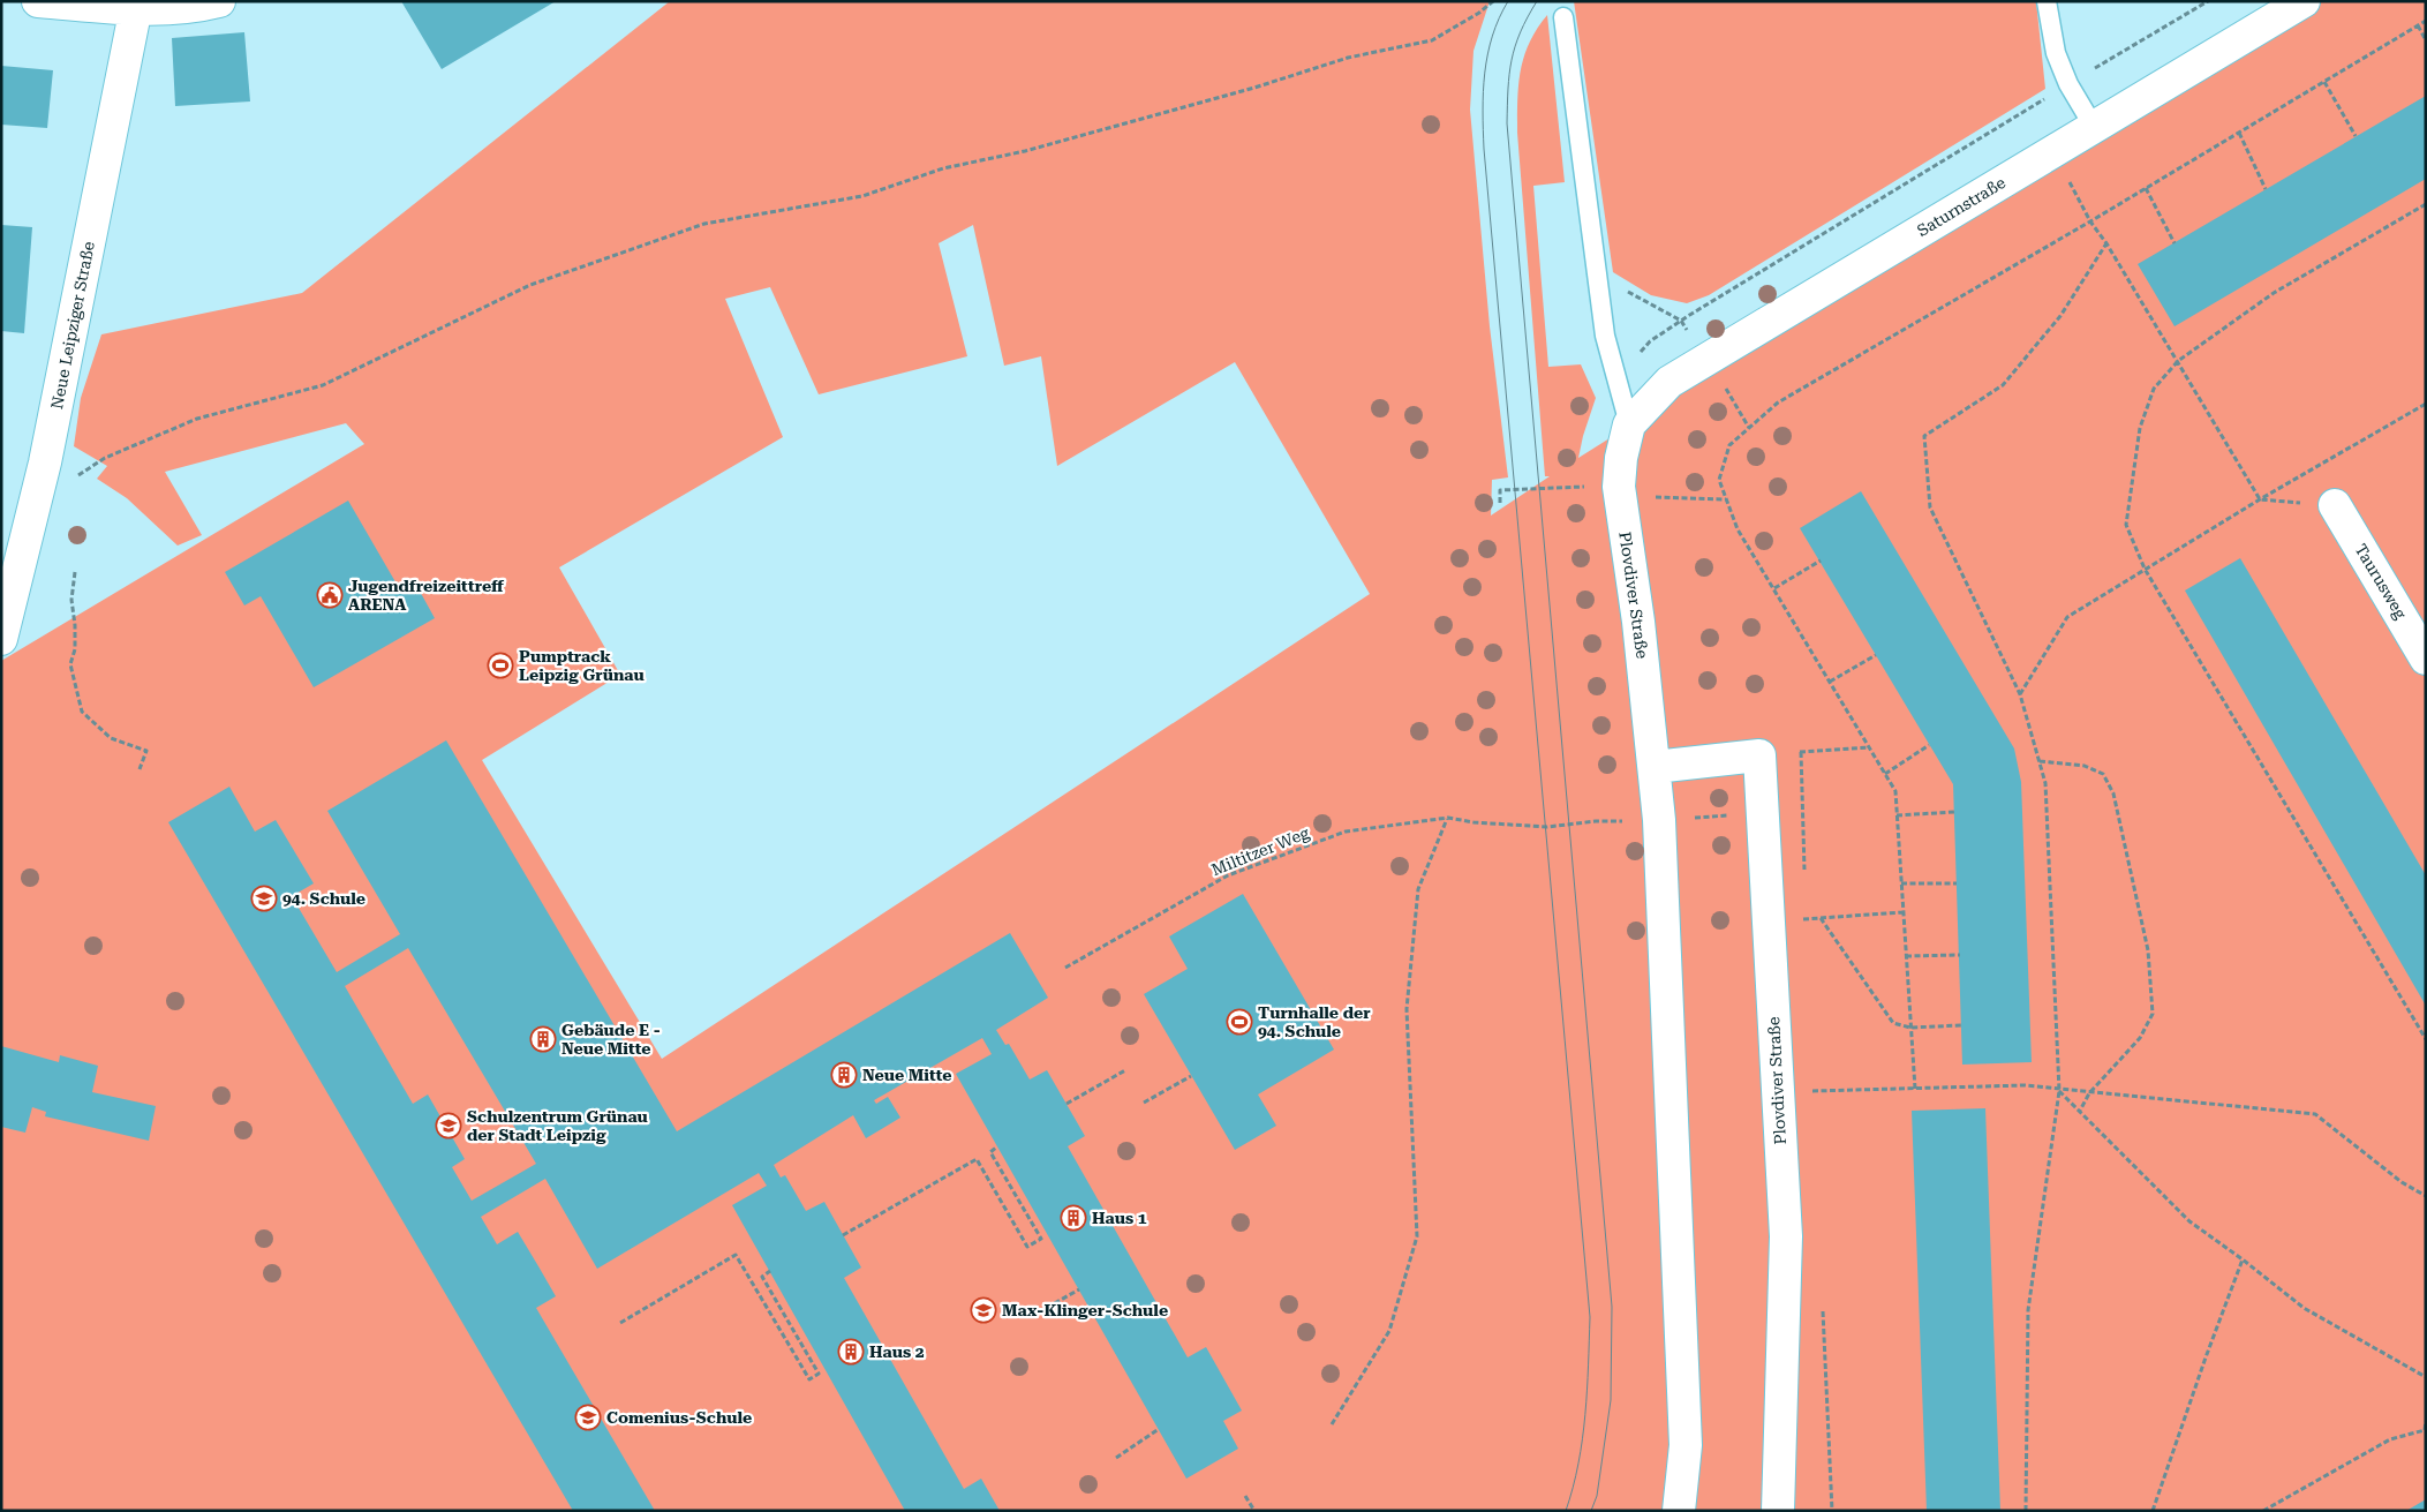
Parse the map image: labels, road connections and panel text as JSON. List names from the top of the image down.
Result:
{
  "streets": {
    "street": [
      "Saturnstraße",
      "Neue Leipziger Straße",
      "Taurusweg",
      "Plovdiver Straße"
    ],
    "path": ["Miltitzer Weg"]
  },
  "crossings": [
    ["Saturnstraße", "Plovdiver Straße"]
  ],
  "places": {
    "public building": ["Jugendfreizeittreff ARENA"],
    "sports": ["Pumptrack Leipzig Grünau", "Turnhalle der 94. Schule"],
    "school or university": [
      "94. Schule",
      "Schulzentrum Grünau der Stadt Leipzig",
      "Max-Klinger-Schule",
      "Comenius-Schule"
    ],
    "building": [
      "Gebäude E - Neue Mitte",
      "Neue Mitte",
      "Haus 1",
      "Haus 2"
    ]
  }
}
